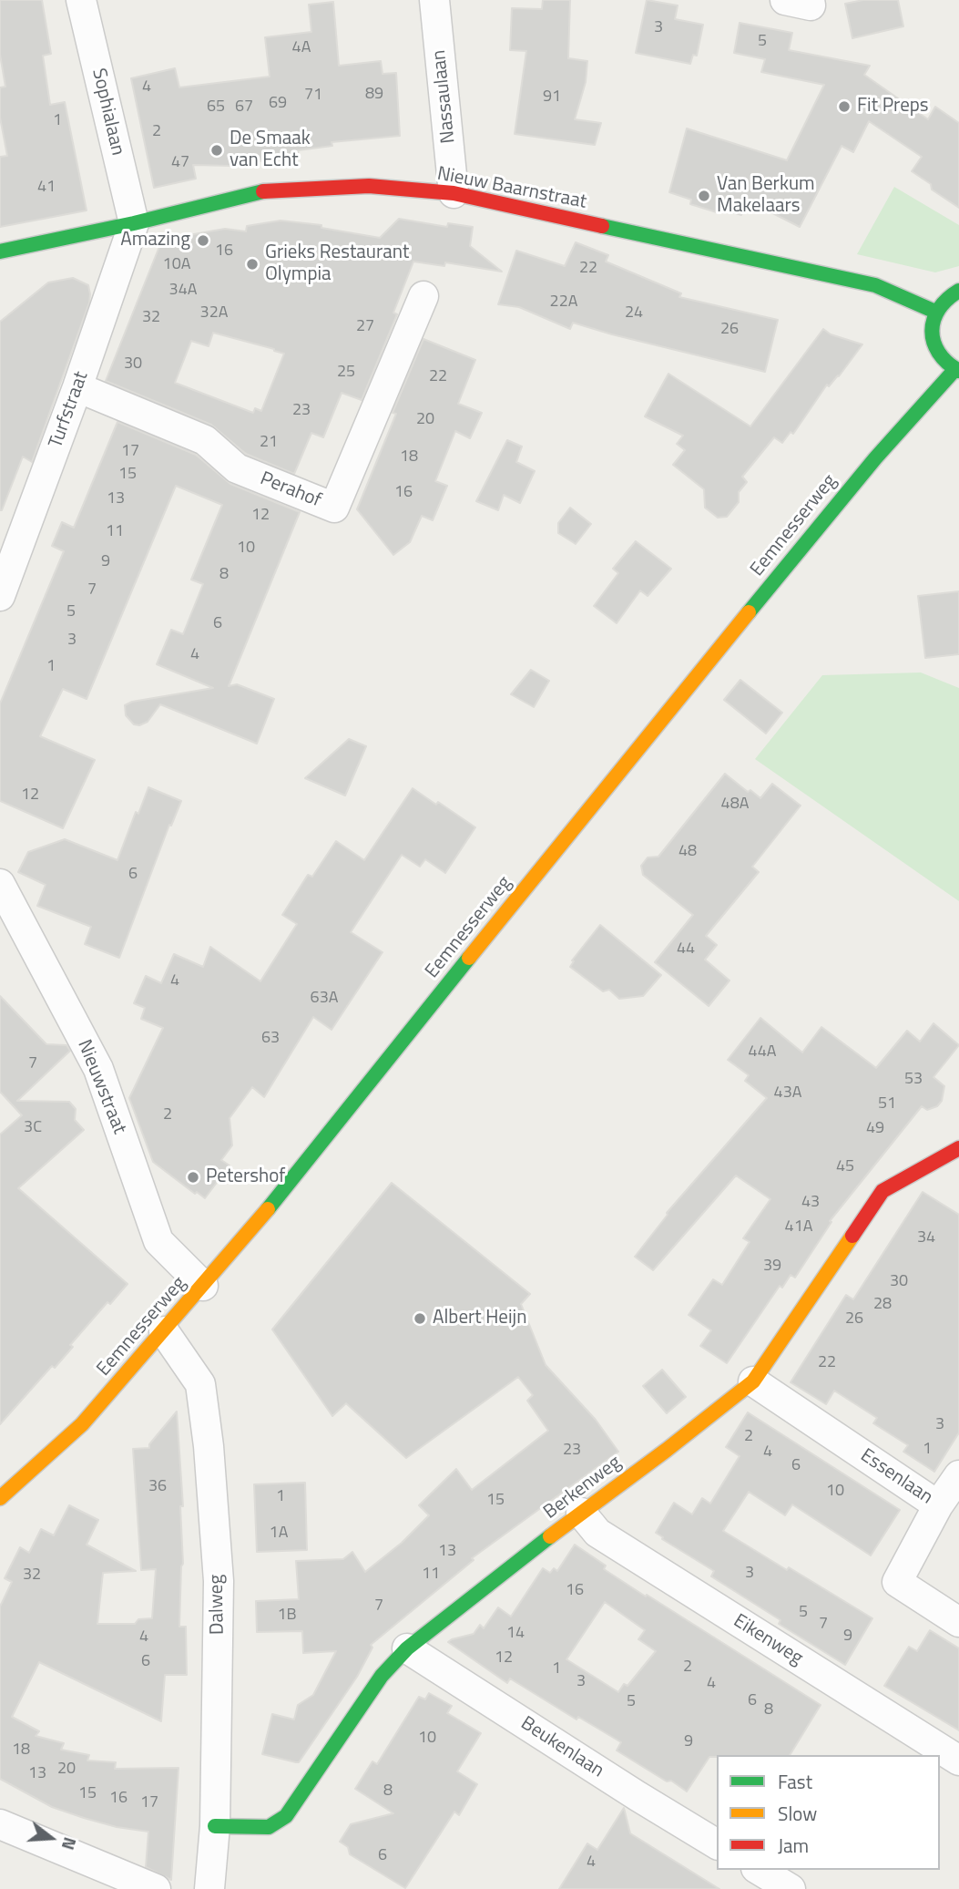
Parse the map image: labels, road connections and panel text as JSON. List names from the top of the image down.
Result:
{
  "streets": {
    "street": [
      "Nassaulaan",
      "Sophialaan",
      "Nieuw Baarnstraat",
      "Turfstraat",
      "Perahof",
      "Eemnesserweg",
      "Nieuwstraat",
      "Essenlaan",
      "Berkenweg",
      "Dalweg",
      "Eikenweg",
      "Beukenlaan"
    ]
  },
  "crossings": [
    ["Nassaulaan", "Nieuw Baarnstraat"],
    ["Sophialaan", "Nieuw Baarnstraat"],
    ["Sophialaan", "Turfstraat"],
    ["Nieuw Baarnstraat", "Turfstraat"],
    ["Turfstraat", "Perahof"],
    ["Eemnesserweg", "Nieuwstraat"],
    ["Eemnesserweg", "Dalweg"],
    ["Essenlaan", "Berkenweg"],
    ["Berkenweg", "Dalweg"],
    ["Berkenweg", "Eikenweg"],
    ["Berkenweg", "Beukenlaan"]
  ],
  "places": [
    "Fit Preps",
    "De Smaak van Echt",
    "Van Berkum Makelaars",
    "Amazing",
    "Grieks Restaurant Olympia",
    "Petershof",
    "Albert Heijn"
  ],
  "house_numbers": [
    "3",
    "5",
    "4A",
    "4",
    "89",
    "71",
    "91",
    "69",
    "65",
    "67",
    "1",
    "2",
    "47",
    "41",
    "16",
    "10A",
    "22",
    "34A",
    "22A",
    "32A",
    "24",
    "32",
    "27",
    "26",
    "30",
    "25",
    "22",
    "23",
    "20",
    "21",
    "17",
    "18",
    "15",
    "16",
    "13",
    "12",
    "11",
    "10",
    "9",
    "8",
    "7",
    "5",
    "6",
    "3",
    "4",
    "1",
    "12",
    "48A",
    "48",
    "6",
    "44",
    "4",
    "63A",
    "63",
    "44A",
    "7",
    "53",
    "43A",
    "51",
    "2",
    "3C",
    "49",
    "45",
    "43",
    "41A",
    "34",
    "39",
    "30",
    "28",
    "26",
    "22",
    "3",
    "2",
    "1",
    "23",
    "4",
    "6",
    "36",
    "10",
    "1",
    "15",
    "1A",
    "13",
    "3",
    "11",
    "32",
    "16",
    "7",
    "5",
    "1B",
    "7",
    "14",
    "9",
    "4",
    "12",
    "6",
    "2",
    "1",
    "3",
    "4",
    "6",
    "5",
    "8",
    "10",
    "9",
    "18",
    "20",
    "13",
    "8",
    "15",
    "16",
    "17",
    "6",
    "4"
  ],
  "legend": ["Fast", "Slow", "Jam"],
  "north": "right"
}
